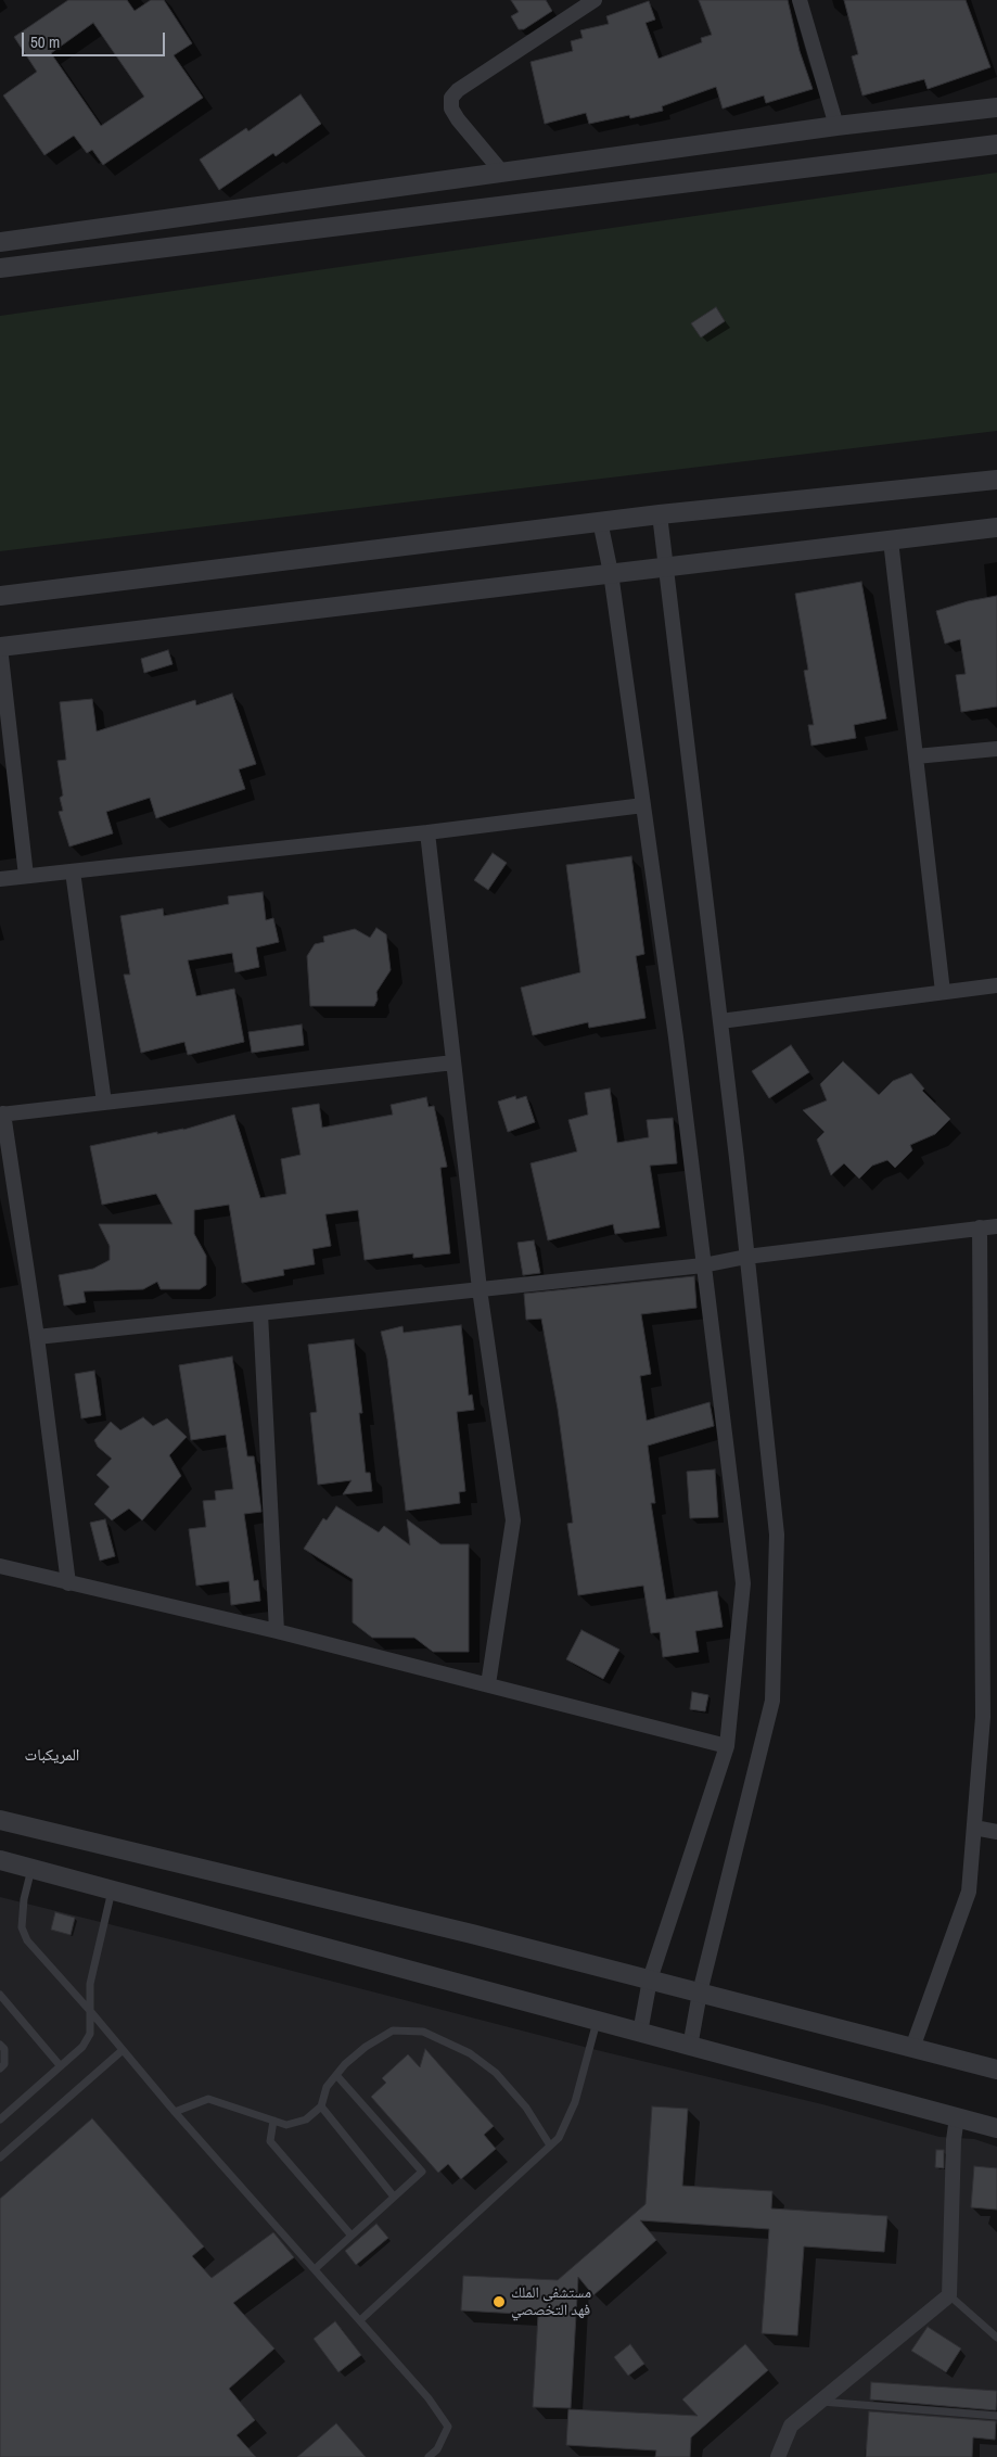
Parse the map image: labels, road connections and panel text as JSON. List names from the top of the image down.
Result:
{
  "districts": ["المريكبات"],
  "places": ["مستشفى الملك فهد التخصصي"],
  "scale_bar": "50 m"
}
